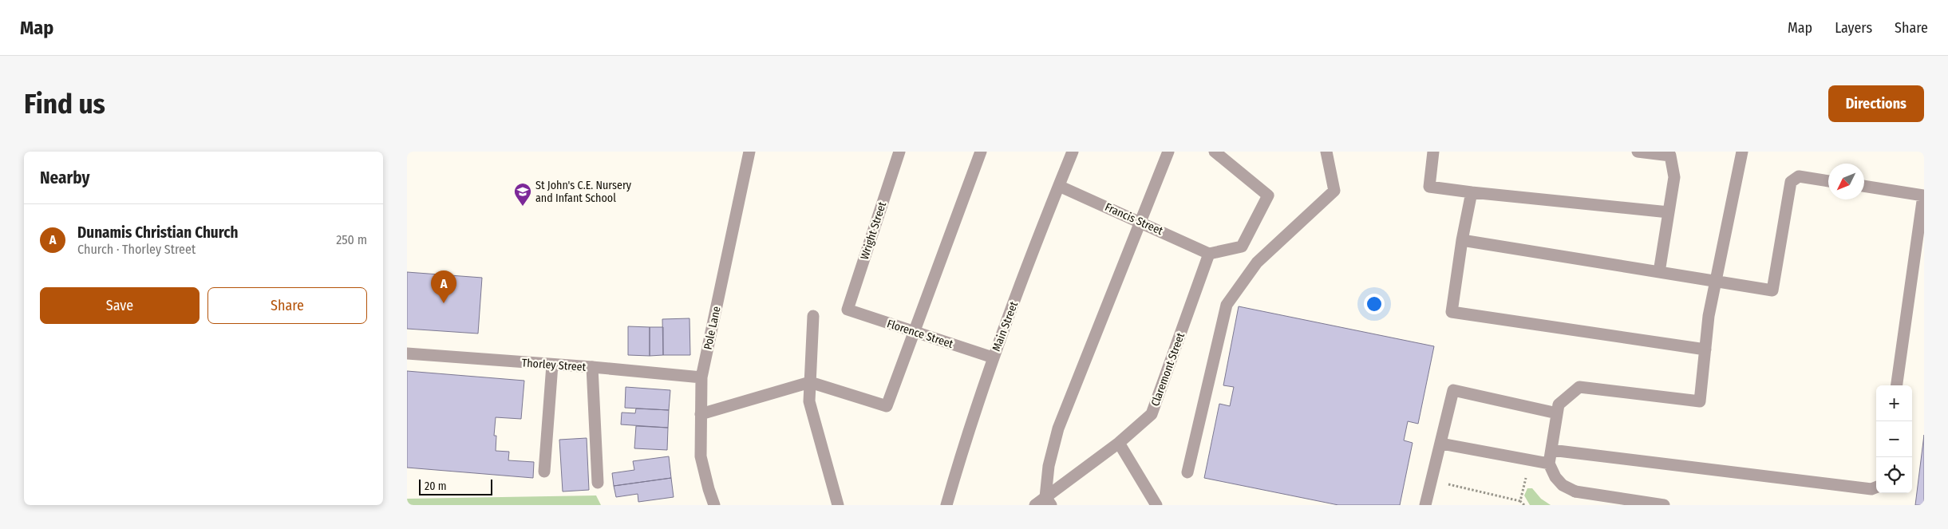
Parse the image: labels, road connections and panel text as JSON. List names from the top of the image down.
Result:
{
  "streets": {
    "street": [
      "Francis Street",
      "Wright Street",
      "Main Street",
      "Pole Lane",
      "Florence Street",
      "Thorley Street",
      "Claremont Street"
    ]
  },
  "crossings": [
    ["Francis Street", "Main Street"],
    ["Francis Street", "Claremont Street"],
    ["Wright Street", "Florence Street"],
    ["Main Street", "Florence Street"],
    ["Pole Lane", "Thorley Street"]
  ],
  "places": {
    "school or university": ["St John's C.E. Nursery and Infant School"]
  },
  "scale_bar": "20 m",
  "north": "bottom left",
  "page": {
    "header": "Map",
    "nav": ["Map", "Layers", "Share"],
    "buttons": [
      "Directions",
      ["Save", "Share"]
    ],
    "title": "Find us",
    "heading": "Nearby",
    "list": [
      {
        "mark": "A",
        "name": "Dunamis Christian Church",
        "note": "Church · Thorley Street",
        "value": "250 m"
      }
    ],
    "pins": "A",
    "map_buttons": ["+", "−"],
    "scale": "20 m"
  }
}
